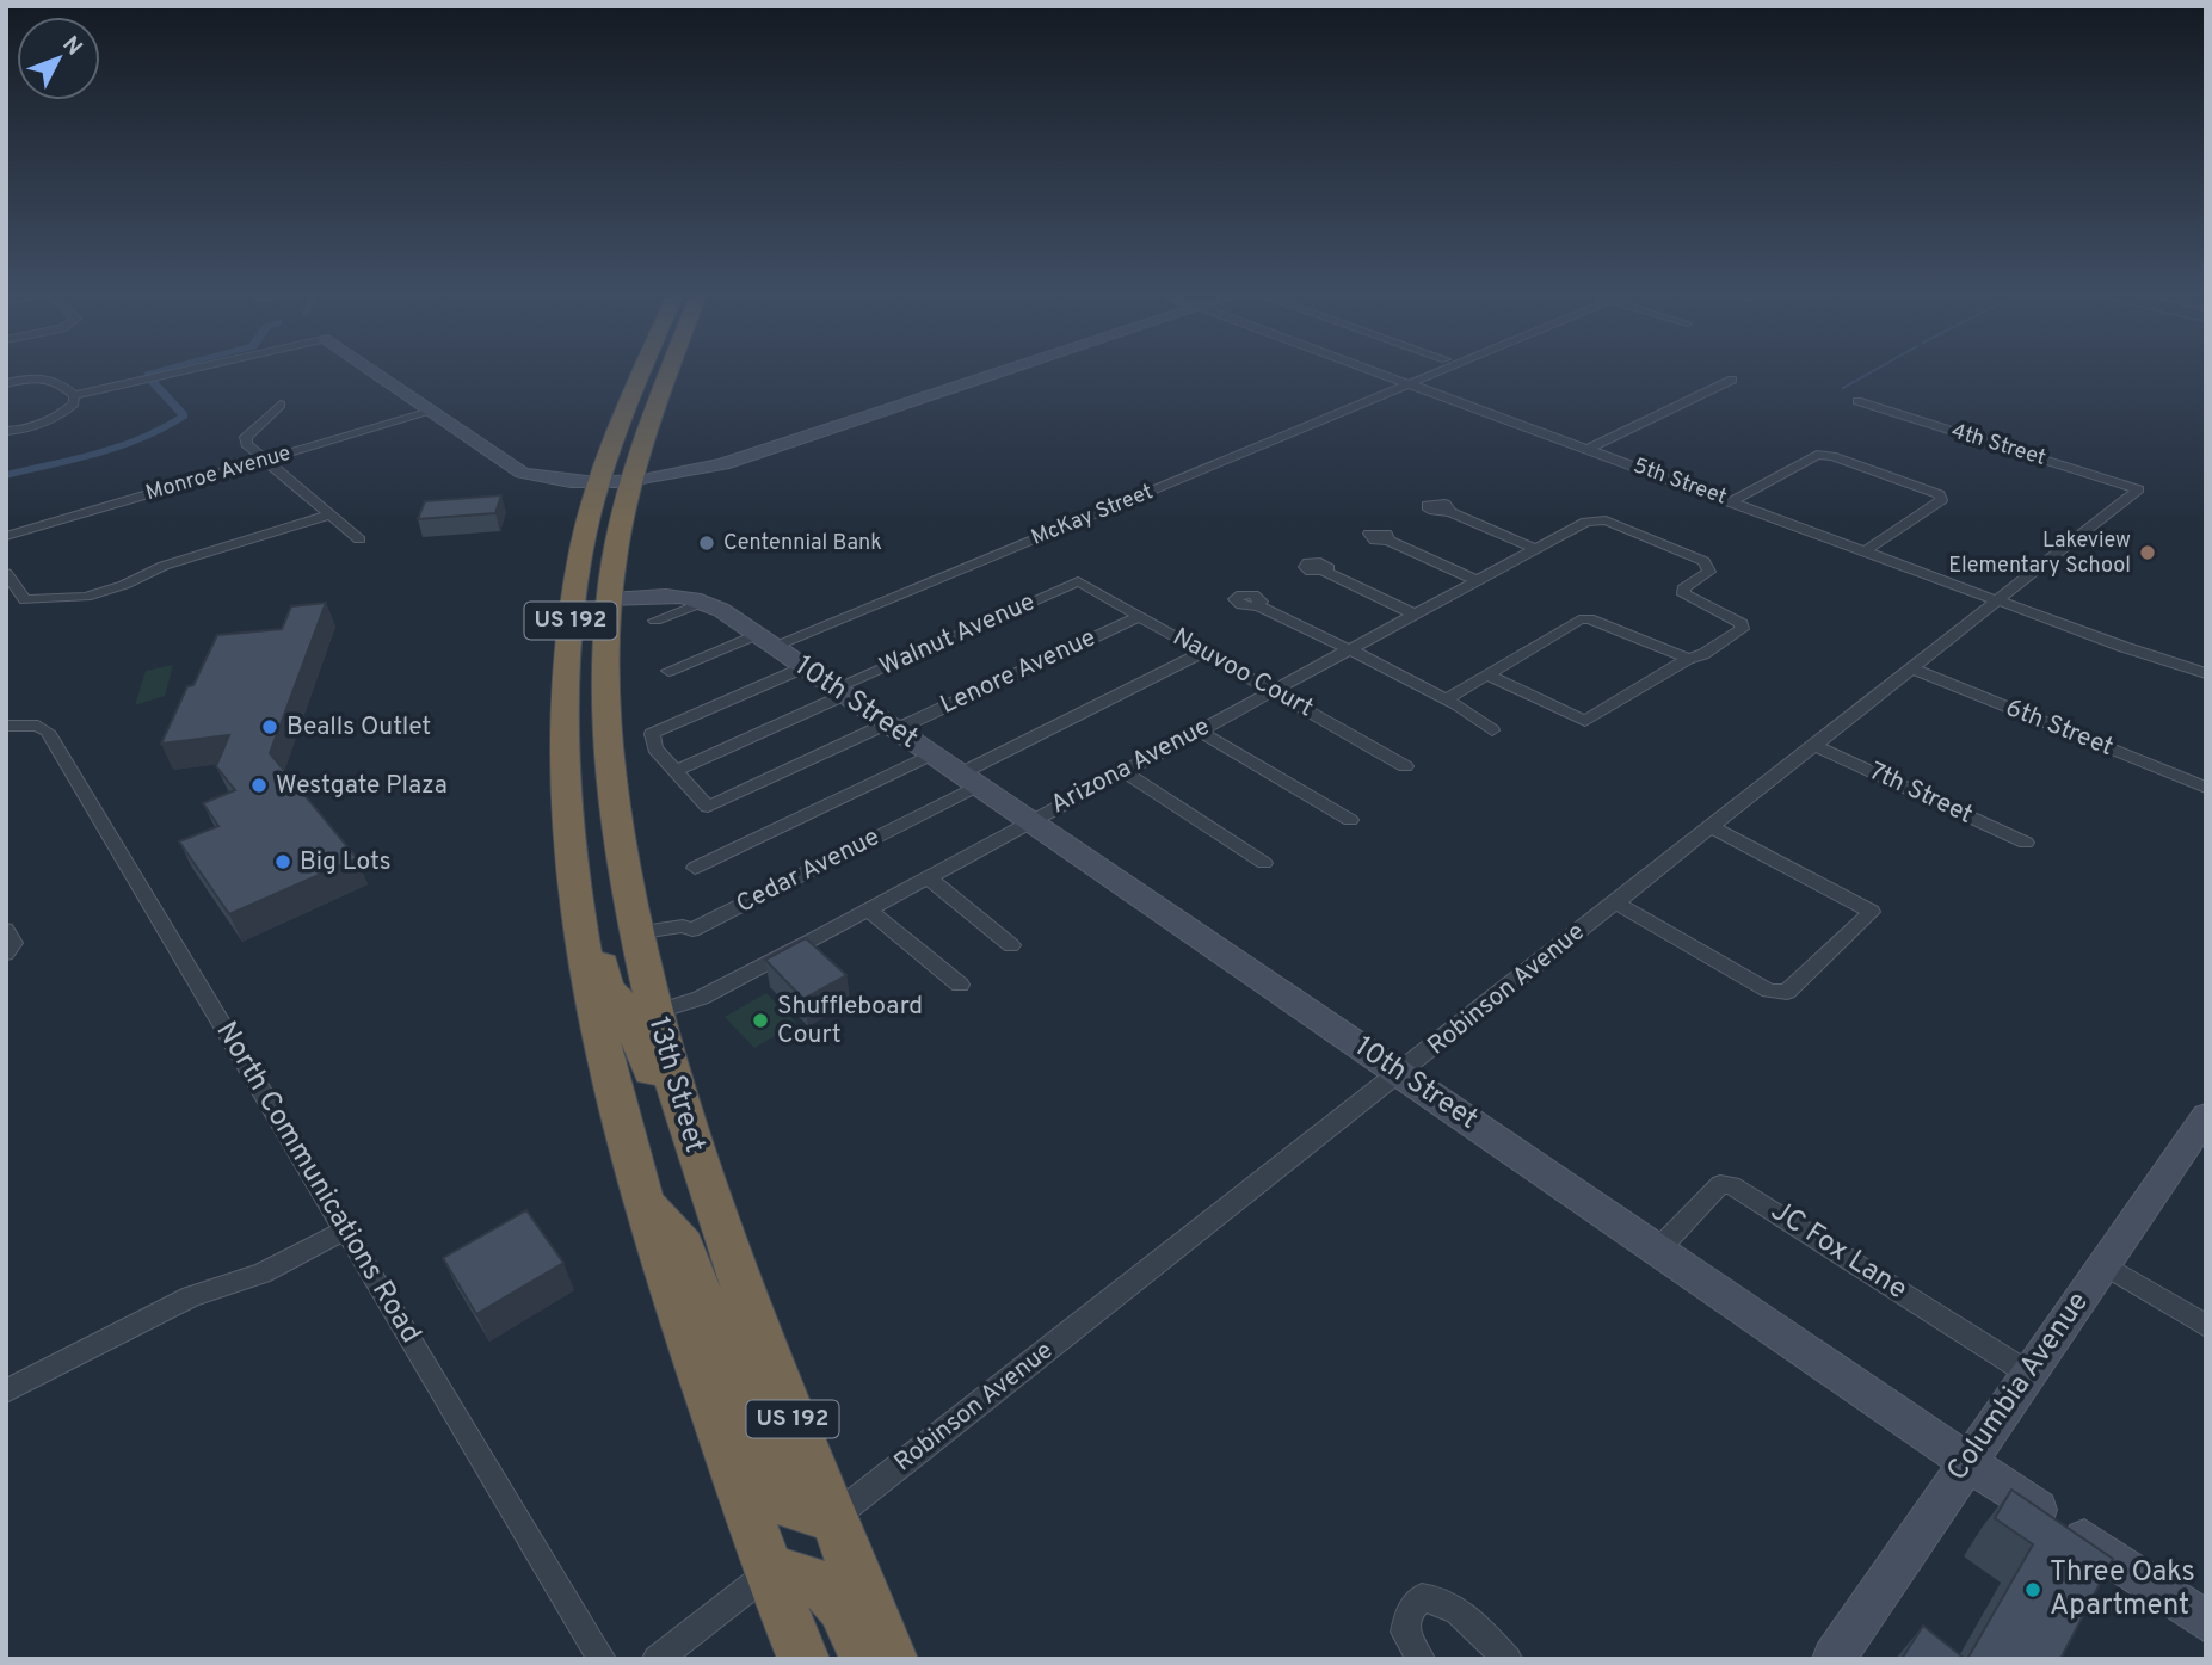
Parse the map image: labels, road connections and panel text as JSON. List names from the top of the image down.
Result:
{
  "streets": {
    "highway": ["US 192", "13th Street"],
    "street": [
      "4th Street",
      "Monroe Avenue",
      "5th Street",
      "McKay Street",
      "Walnut Avenue",
      "Lenore Avenue",
      "Nauvoo Court",
      "10th Street",
      "6th Street",
      "Arizona Avenue",
      "7th Street",
      "Cedar Avenue",
      "Robinson Avenue",
      "North Communications Road",
      "JC Fox Lane",
      "Columbia Avenue"
    ]
  },
  "crossings": [
    ["4th Street", "Robinson Avenue"],
    ["5th Street", "McKay Street"],
    ["5th Street", "Robinson Avenue"],
    ["McKay Street", "10th Street"],
    ["US 192", "13th Street"],
    ["Walnut Avenue", "Lenore Avenue"],
    ["Walnut Avenue", "Nauvoo Court"],
    ["Walnut Avenue", "10th Street"],
    ["Lenore Avenue", "Nauvoo Court"],
    ["Lenore Avenue", "10th Street"],
    ["Nauvoo Court", "Arizona Avenue"],
    ["Nauvoo Court", "Cedar Avenue"],
    ["10th Street", "Arizona Avenue"],
    ["10th Street", "Cedar Avenue"],
    ["10th Street", "Robinson Avenue"],
    ["10th Street", "13th Street"],
    ["10th Street", "JC Fox Lane"],
    ["10th Street", "Columbia Avenue"],
    ["6th Street", "Robinson Avenue"],
    ["Arizona Avenue", "13th Street"],
    ["7th Street", "Robinson Avenue"],
    ["Cedar Avenue", "13th Street"],
    ["Robinson Avenue", "13th Street"],
    ["JC Fox Lane", "Columbia Avenue"]
  ],
  "places": [
    "Centennial Bank",
    "Lakeview Elementary School",
    "Bealls Outlet",
    "Westgate Plaza",
    "Big Lots",
    "Shuffleboard Court",
    "Three Oaks Apartment"
  ],
  "north": "top right"
}
